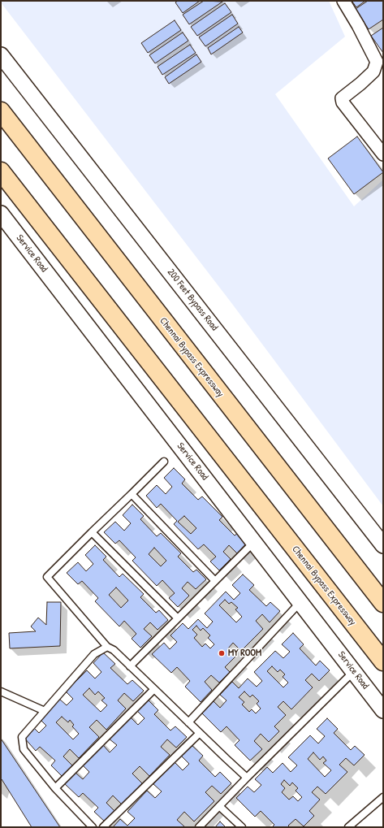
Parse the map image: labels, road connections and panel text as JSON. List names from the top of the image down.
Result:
{
  "streets": {
    "highway": ["Chennai Bypass Expressway"],
    "street": ["Service Road", "200 Feet Bypass Road"]
  },
  "places": ["MY ROOM"]
}
